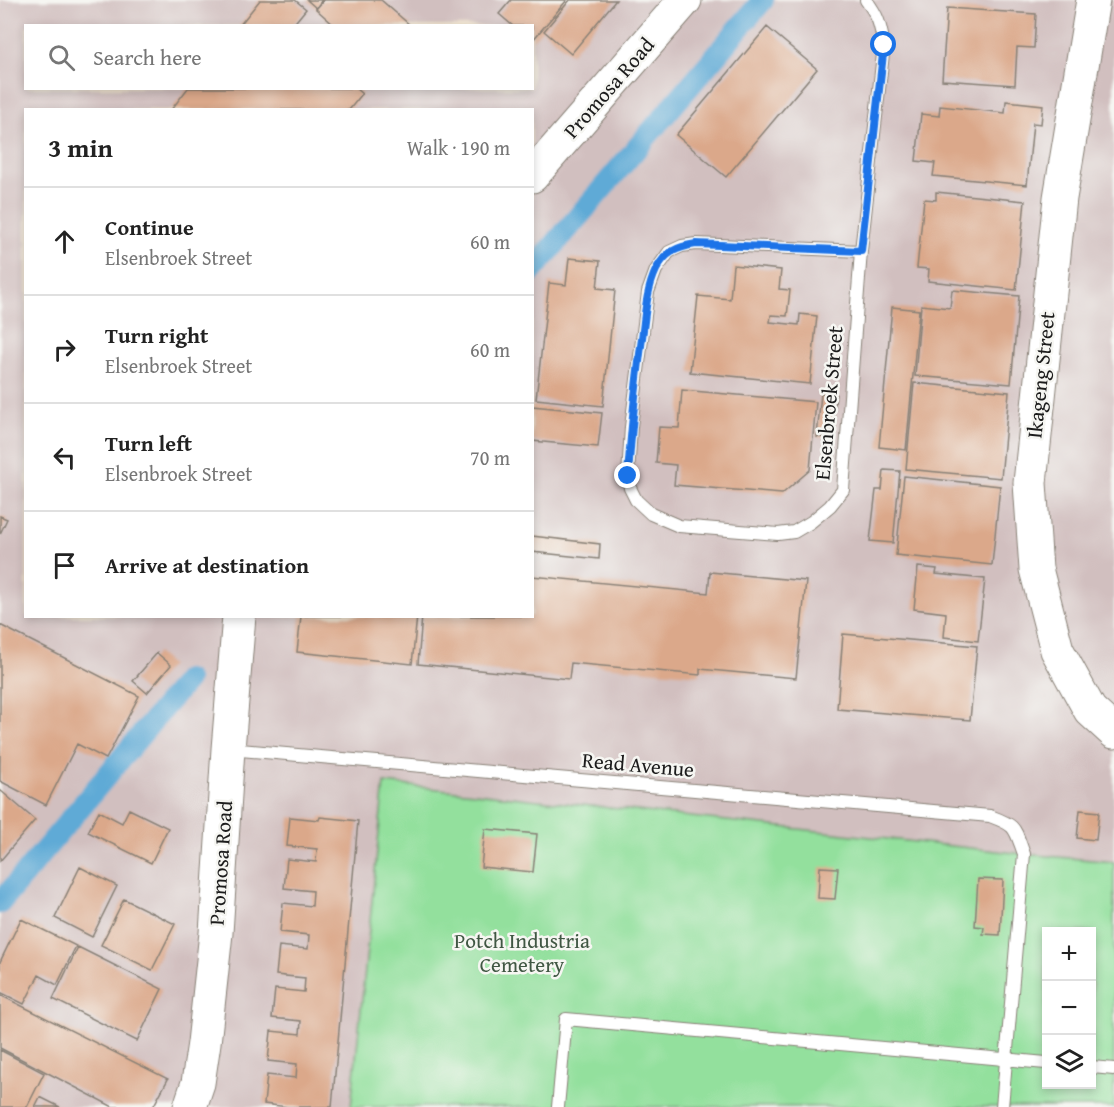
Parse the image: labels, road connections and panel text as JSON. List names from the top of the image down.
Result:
{
  "streets": {
    "street": ["Promosa Road", "Ikageng Street"],
    "lane": ["Elsenbroek Street", "Read Avenue"]
  },
  "crossings": [
    ["Promosa Road", "Read Avenue"]
  ],
  "parks": ["Potch Industria Cemetery"],
  "page": {
    "search": "Search here",
    "heading": ["3 min", "Walk · 190 m"],
    "list": [
      ["Continue", "Elsenbroek Street", "60 m"],
      ["Turn right", "Elsenbroek Street", "60 m"],
      ["Turn left", "Elsenbroek Street", "70 m"],
      "Arrive at destination"
    ],
    "map_buttons": ["+", "−"]
  }
}
